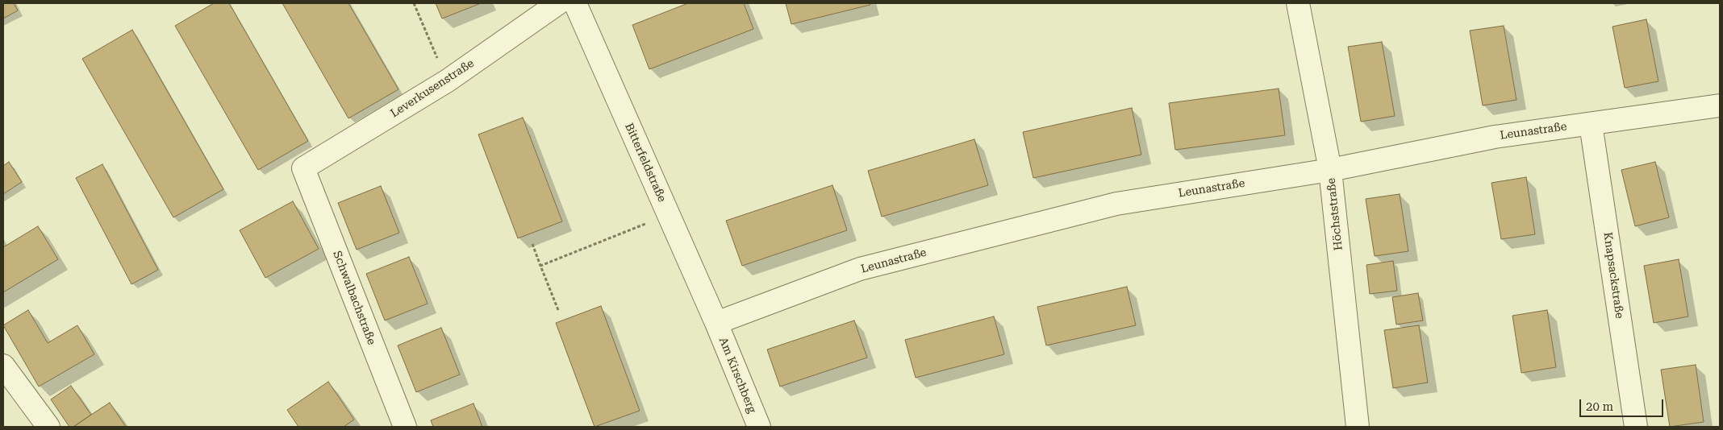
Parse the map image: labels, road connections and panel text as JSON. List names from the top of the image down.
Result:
{
  "streets": {
    "street": [
      "Leverkusenstraße",
      "Leunastraße",
      "Bitterfeldstraße",
      "Höchststraße",
      "Knapsackstraße",
      "Schwalbachstraße",
      "Am Kirschberg"
    ]
  },
  "crossings": [
    ["Leverkusenstraße", "Schwalbachstraße"],
    ["Leunastraße", "Bitterfeldstraße"],
    ["Leunastraße", "Höchststraße"],
    ["Leunastraße", "Knapsackstraße"],
    ["Leunastraße", "Am Kirschberg"],
    ["Bitterfeldstraße", "Am Kirschberg"]
  ],
  "scale_bar": "20 m"
}
